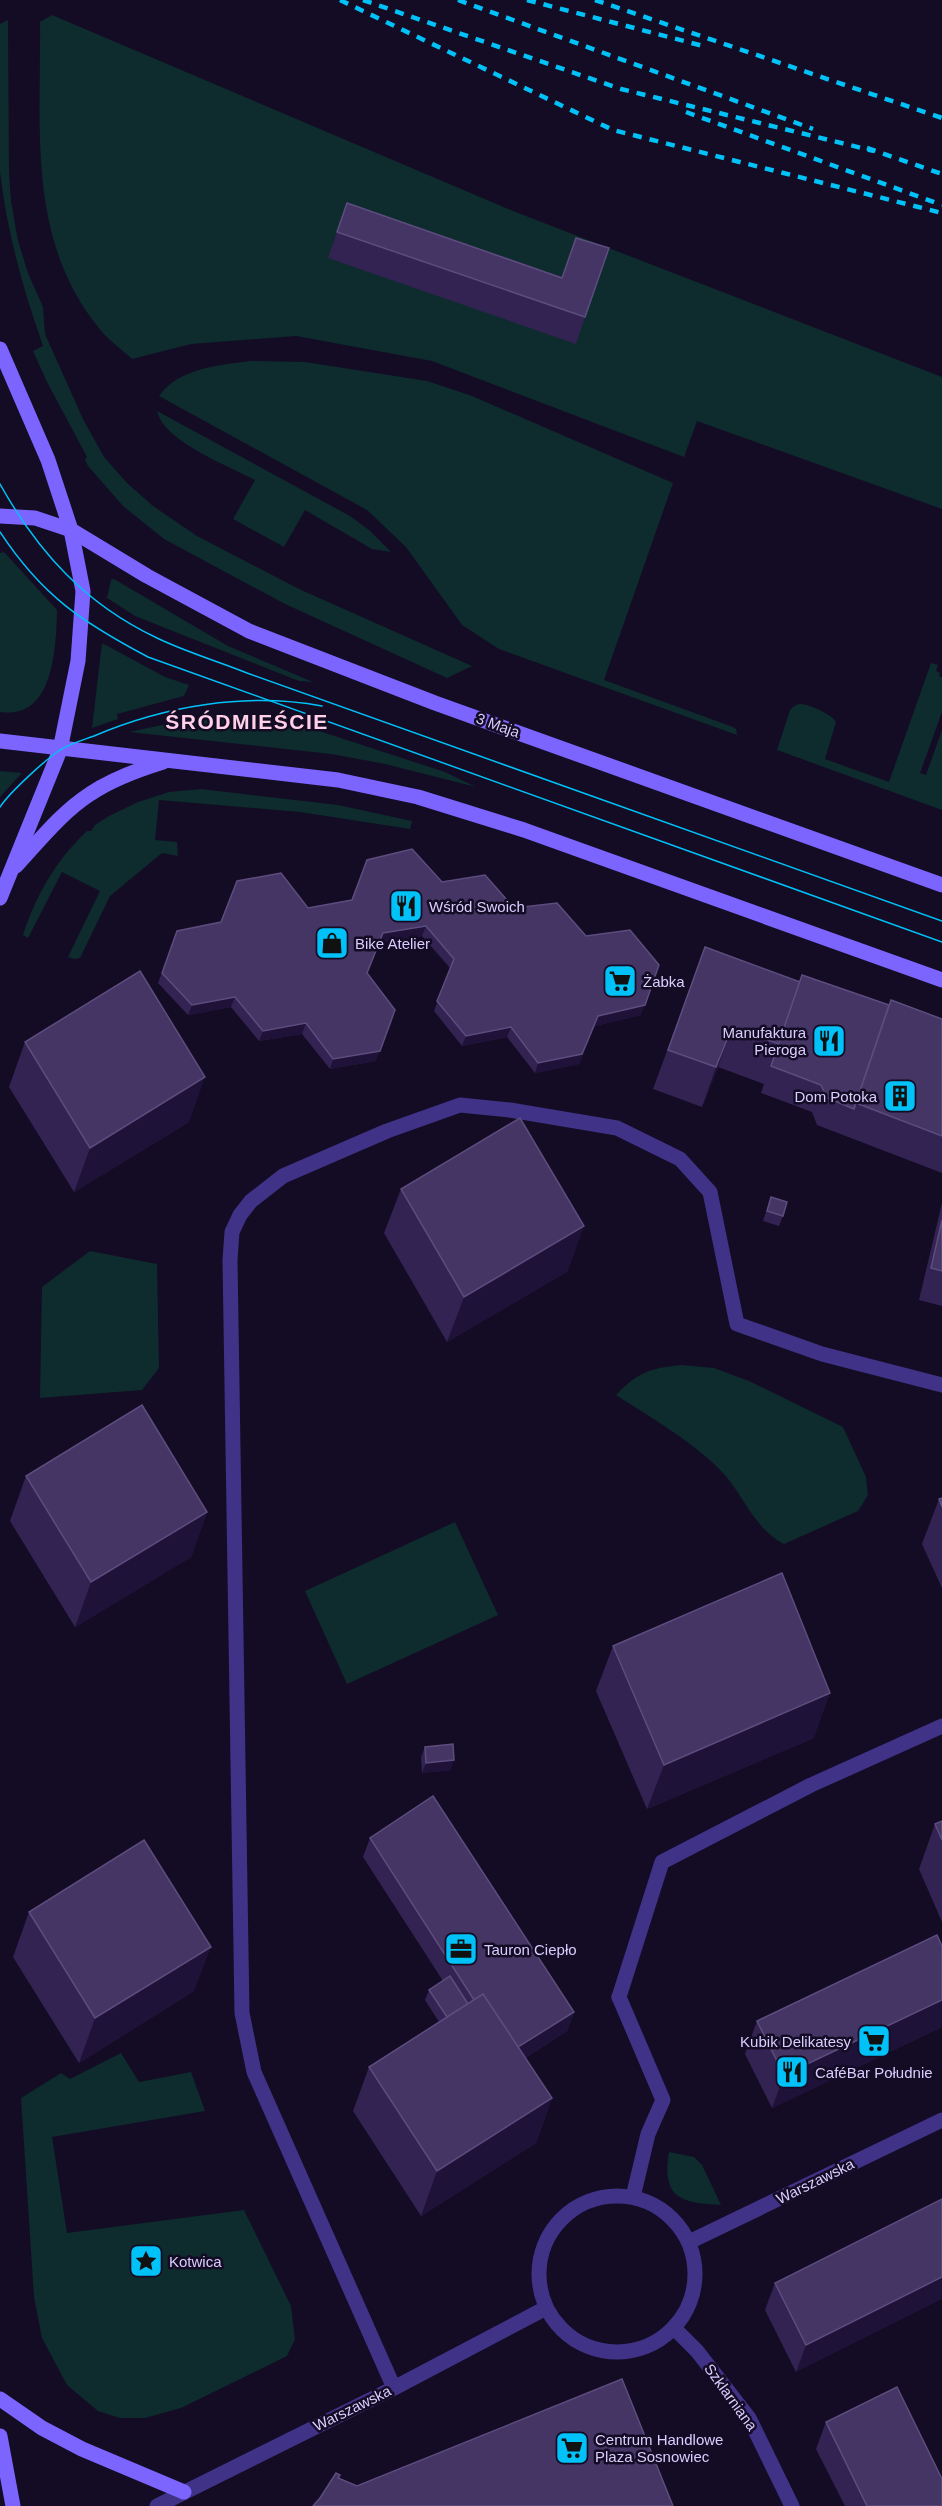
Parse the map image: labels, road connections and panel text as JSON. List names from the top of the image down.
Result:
{
  "streets": {
    "main road": ["3 Maja"],
    "street": ["Warszawska", "Szklarniana"]
  },
  "crossings": [
    ["Warszawska", "Szklarniana"]
  ],
  "districts": ["ŚRÓDMIEŚCIE"],
  "places": {
    "restaurant": ["Wśród Swoich", "Manufaktura Pieroga", "CaféBar Południe"],
    "shop": ["Bike Atelier"],
    "supermarket": ["Żabka", "Kubik Delikatesy", "Centrum Handlowe Plaza Sosnowiec"],
    "building": ["Dom Potoka"],
    "office": ["Tauron Ciepło"],
    "place": ["Kotwica"]
  }
}
